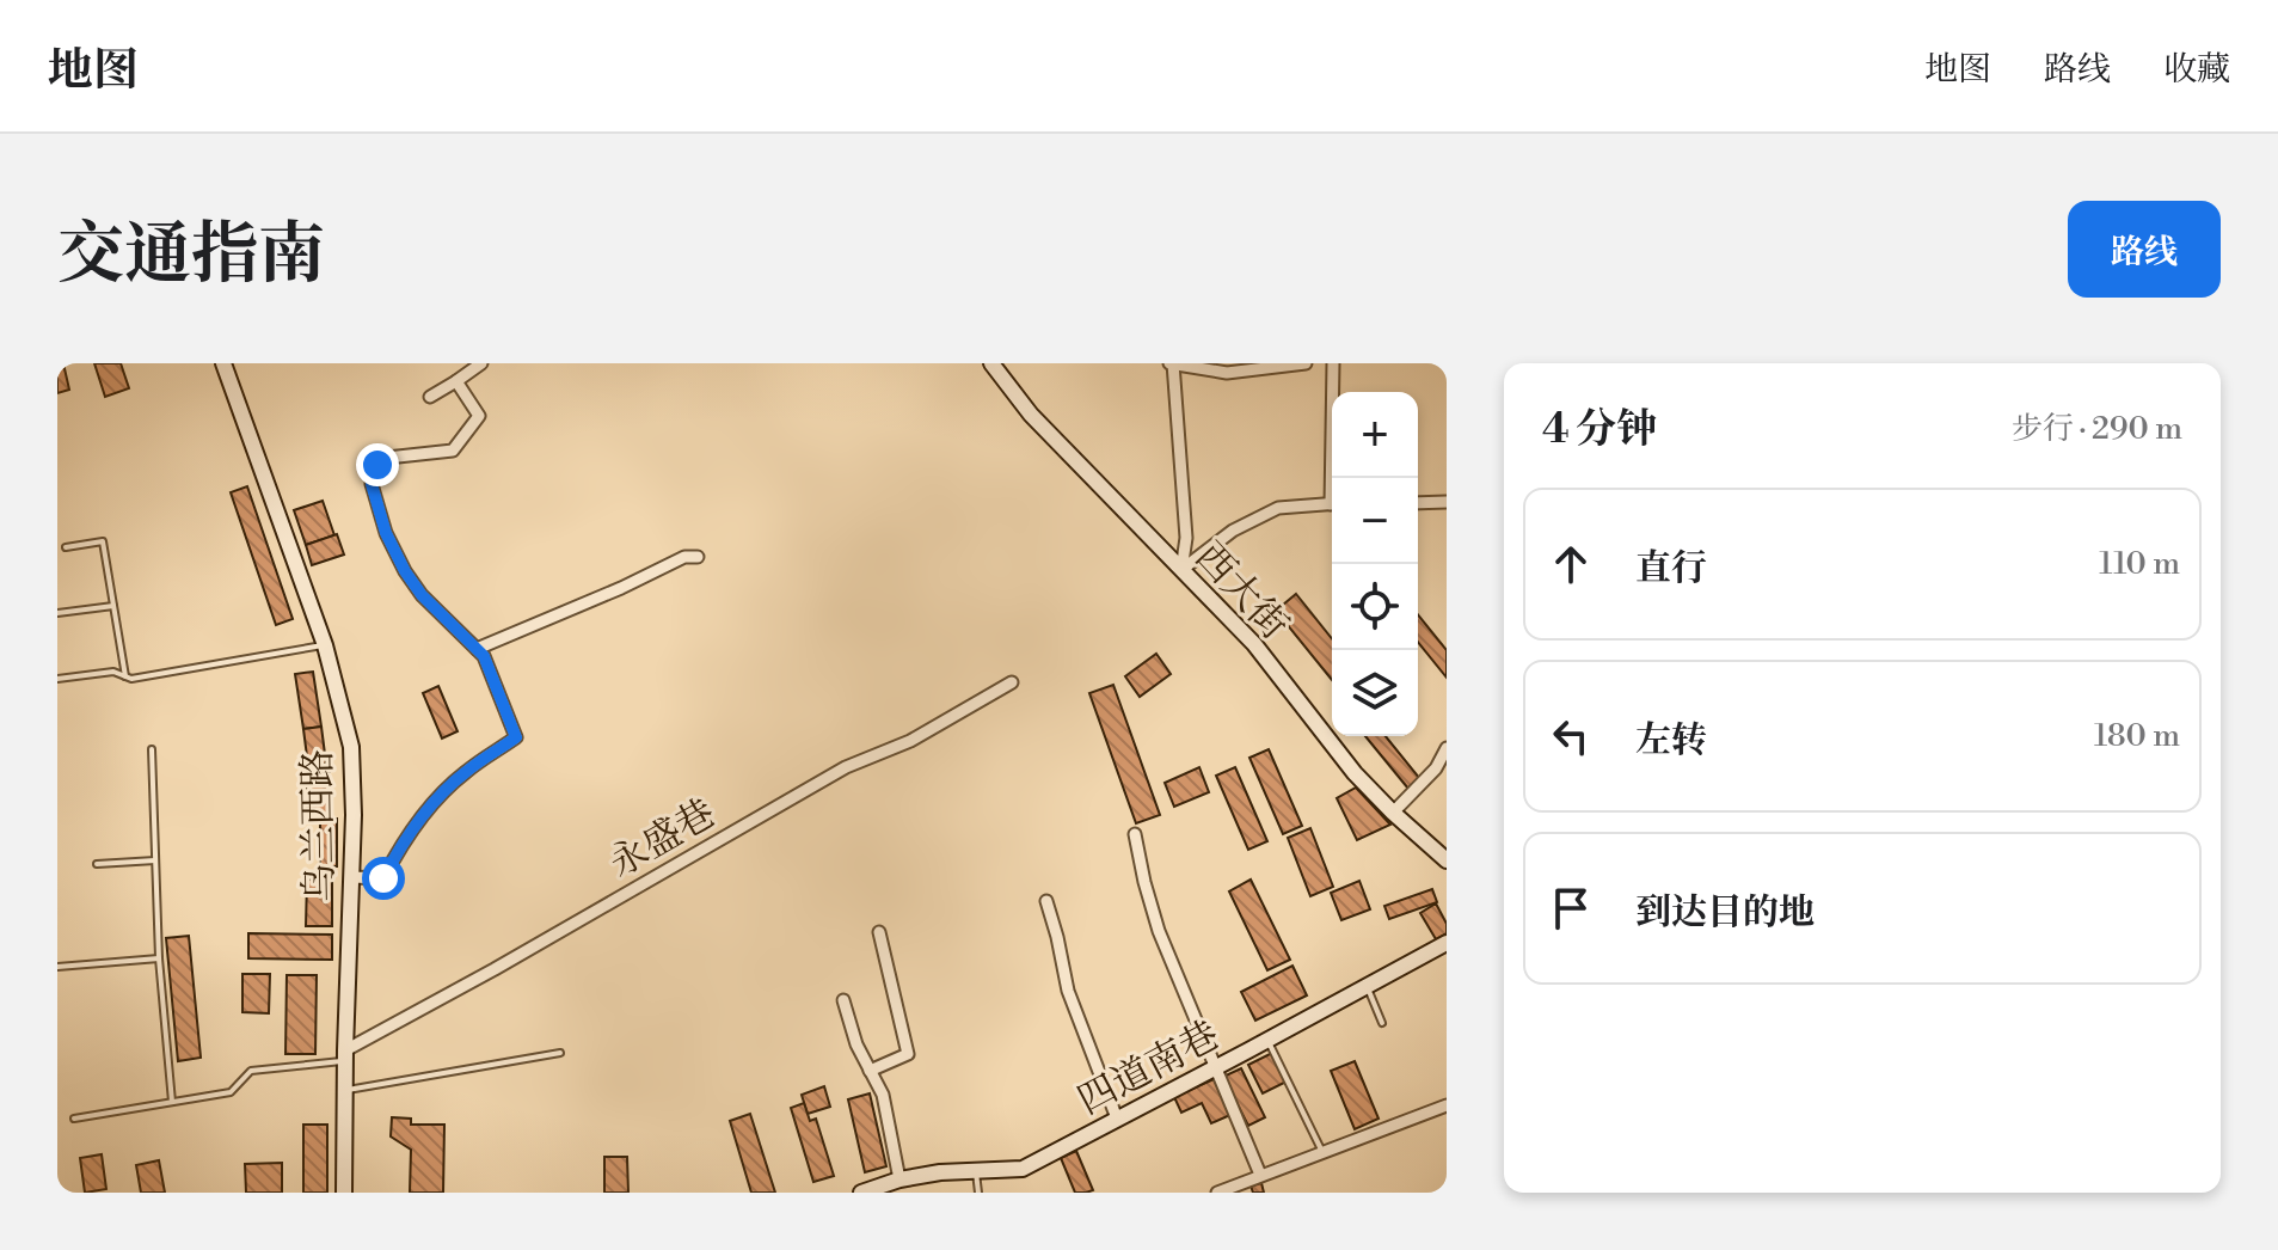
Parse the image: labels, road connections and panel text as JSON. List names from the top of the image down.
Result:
{
  "streets": {
    "main road": ["西大街", "乌兰西路", "四道南巷"],
    "street": ["永盛巷"]
  },
  "crossings": [
    ["乌兰西路", "永盛巷"]
  ],
  "page": {
    "header": "地图",
    "nav": ["地图", "路线", "收藏"],
    "title": "交通指南",
    "buttons": "路线",
    "heading": ["4 分钟", "步行 · 290 m"],
    "map_buttons": ["+", "−"],
    "list": [
      ["直行", "110 m"],
      ["左转", "180 m"],
      "到达目的地"
    ]
  }
}
